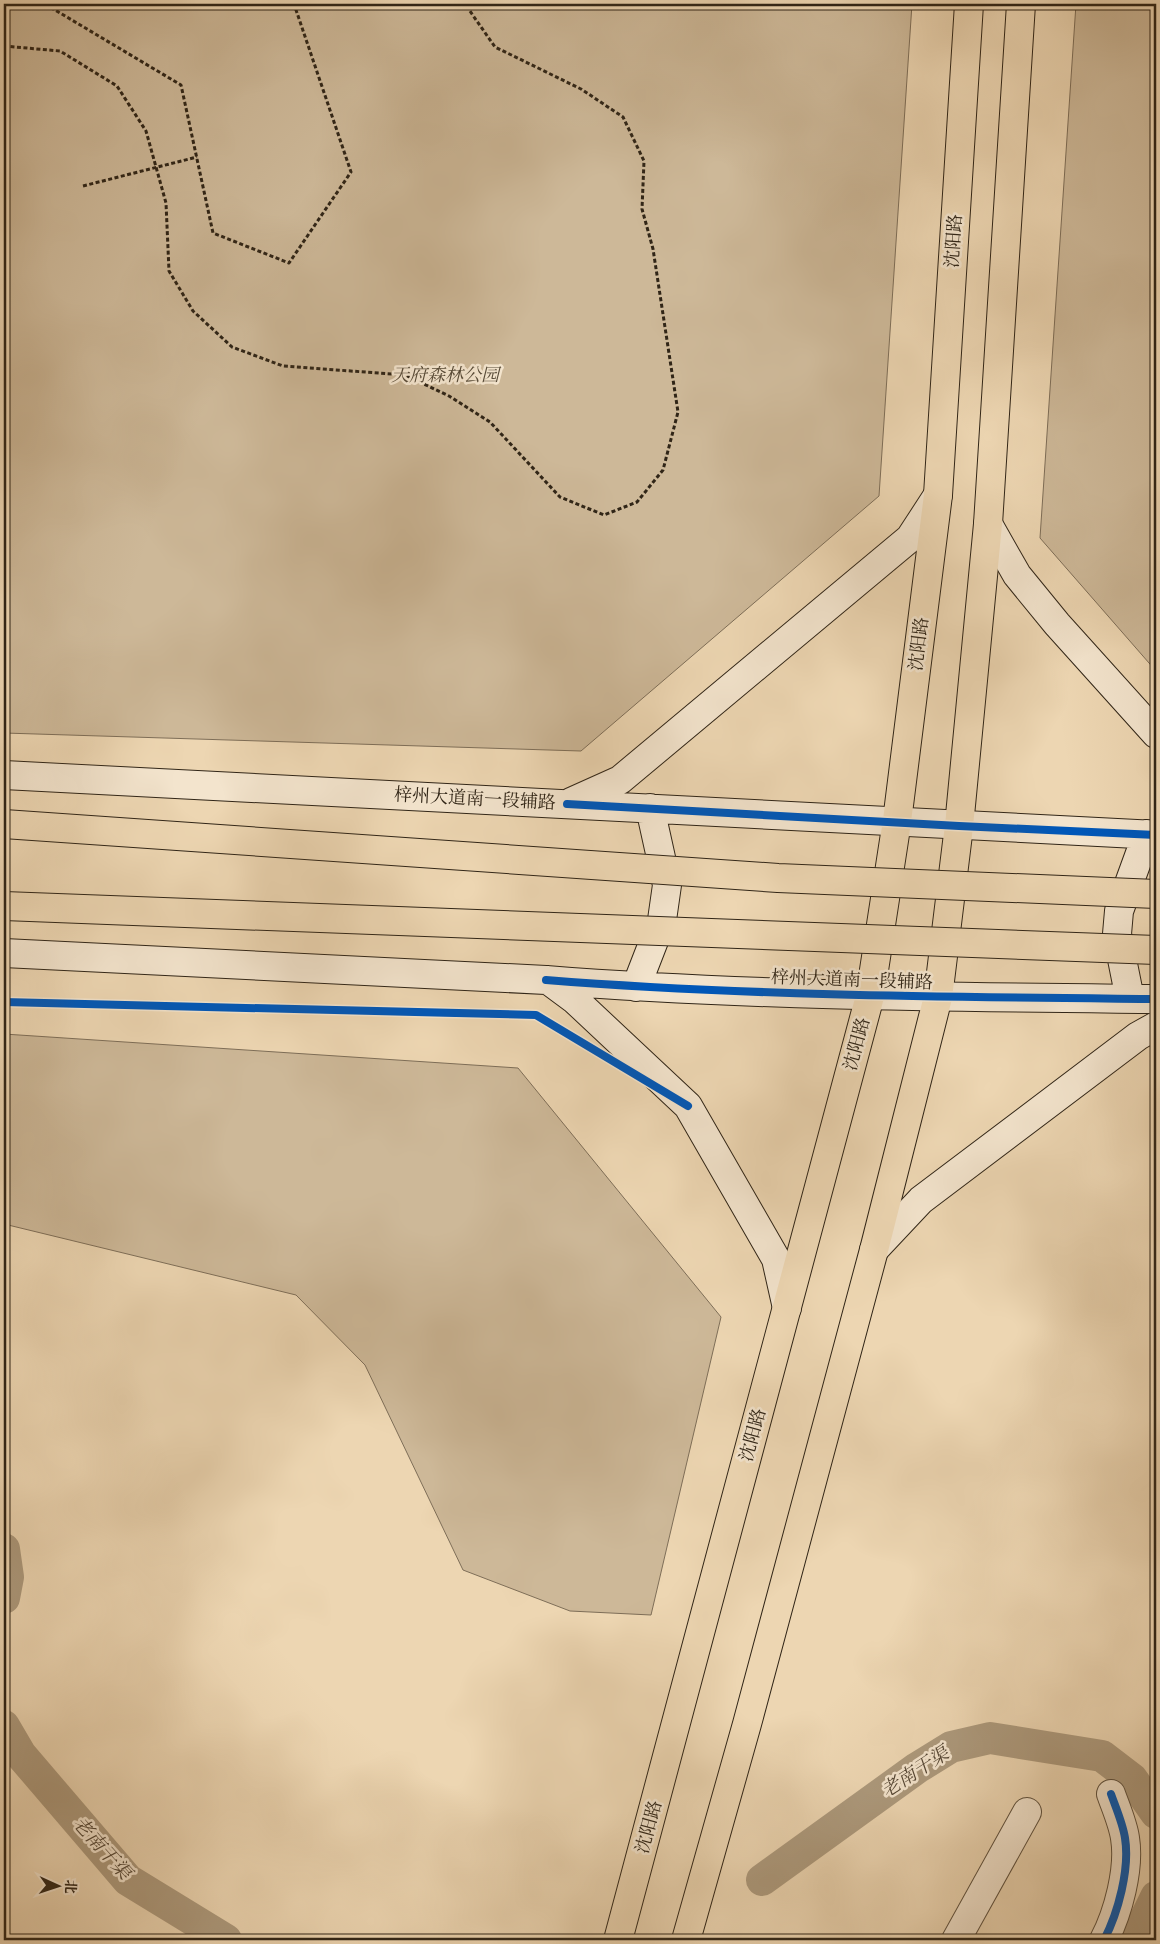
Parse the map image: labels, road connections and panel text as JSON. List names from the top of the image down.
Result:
{
  "streets": {
    "main road": ["沈阳路", "梓州大道南一段辅路"]
  },
  "crossings": [
    ["沈阳路", "梓州大道南一段辅路"]
  ],
  "water": ["老南干渠"],
  "parks": ["天府森林公园"],
  "north": "right"
}
